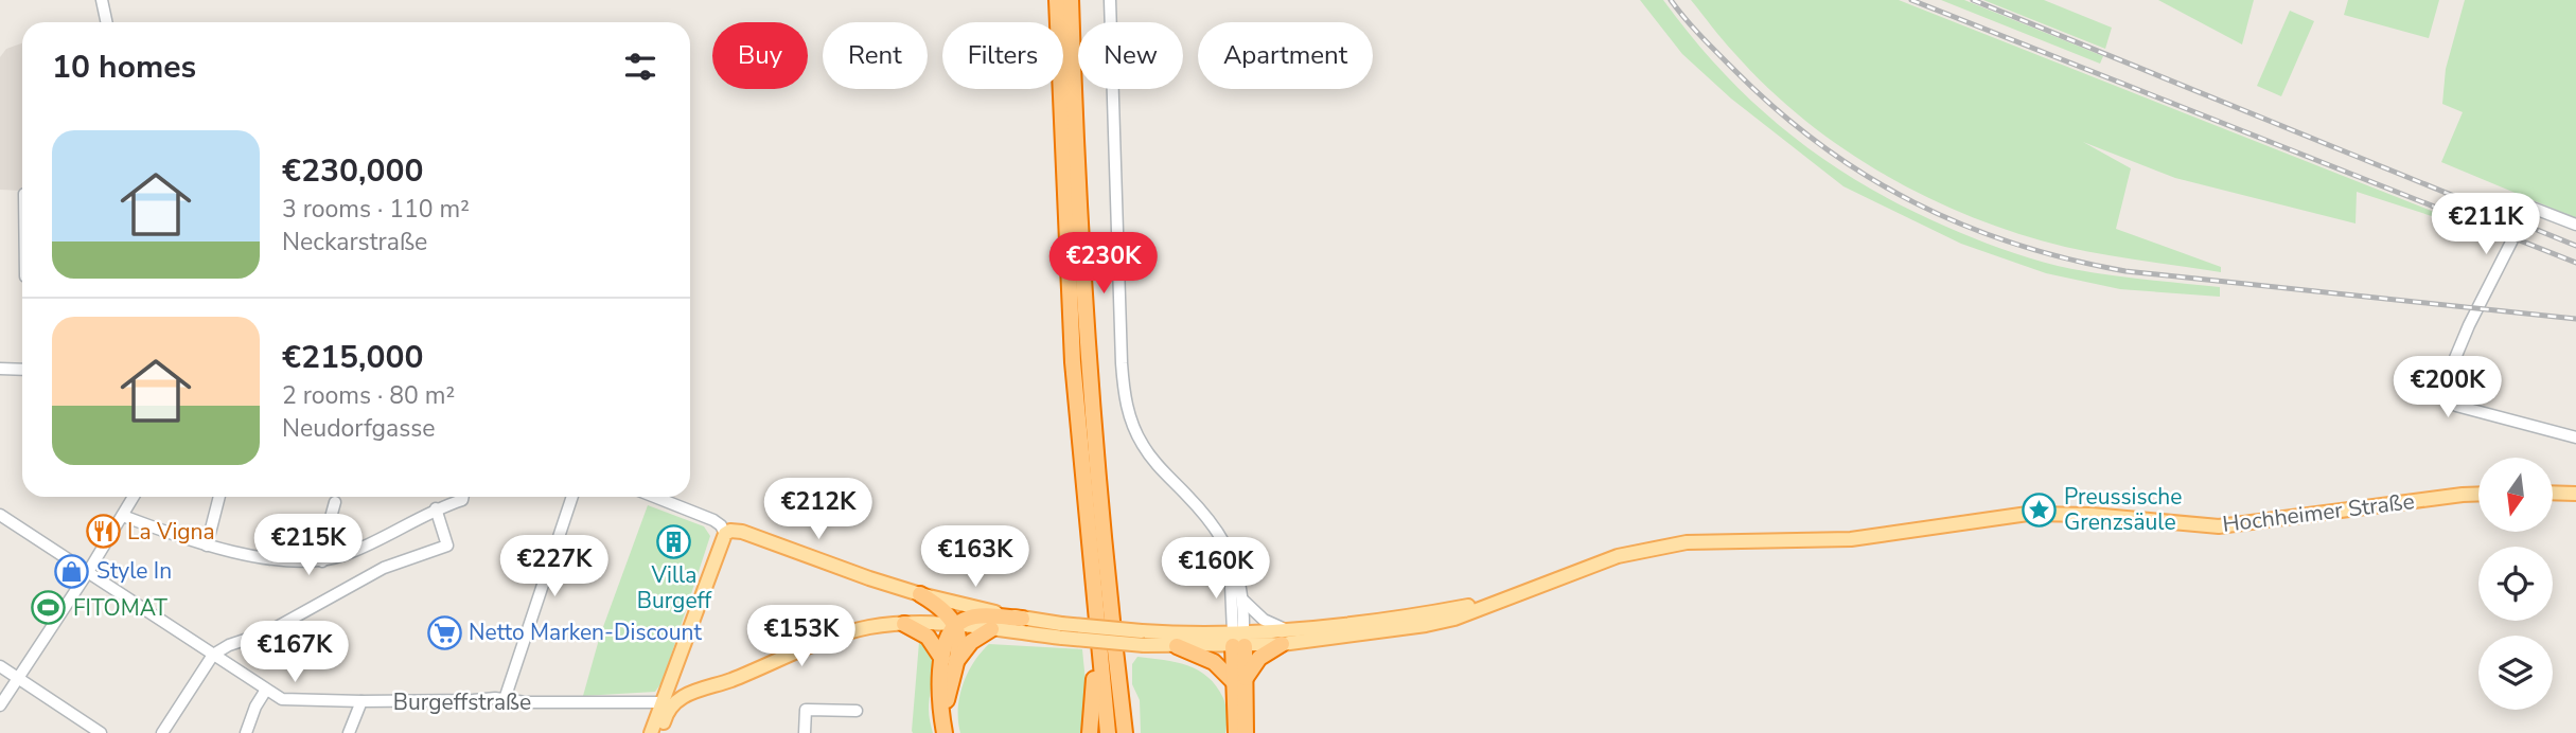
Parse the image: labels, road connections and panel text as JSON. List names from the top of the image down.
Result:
{
  "streets": {
    "main road": ["Hochheimer Straße"],
    "street": ["Burgeffstraße"]
  },
  "places": {
    "place": ["Preussische Grenzsäule"],
    "restaurant": ["La Vigna"],
    "building": ["Villa Burgeff"],
    "shop": ["Style In"],
    "sports": ["FITOMAT"],
    "supermarket": ["Netto Marken-Discount"]
  },
  "north": "bottom",
  "page": {
    "chip": [
      "Buy",
      "Rent",
      "Filters",
      "New",
      "Apartment"
    ],
    "heading": "10 homes",
    "list": [
      {
        "name": "€230,000",
        "note": "3 rooms · 110 m² · Neckarstraße"
      },
      {
        "name": "€215,000",
        "note": "2 rooms · 80 m² · Neudorfgasse"
      }
    ],
    "price": [
      "€211K",
      "€230K",
      "€200K",
      "€212K",
      "€215K",
      "€163K",
      "€227K",
      "€160K",
      "€153K",
      "€167K"
    ]
  }
}
